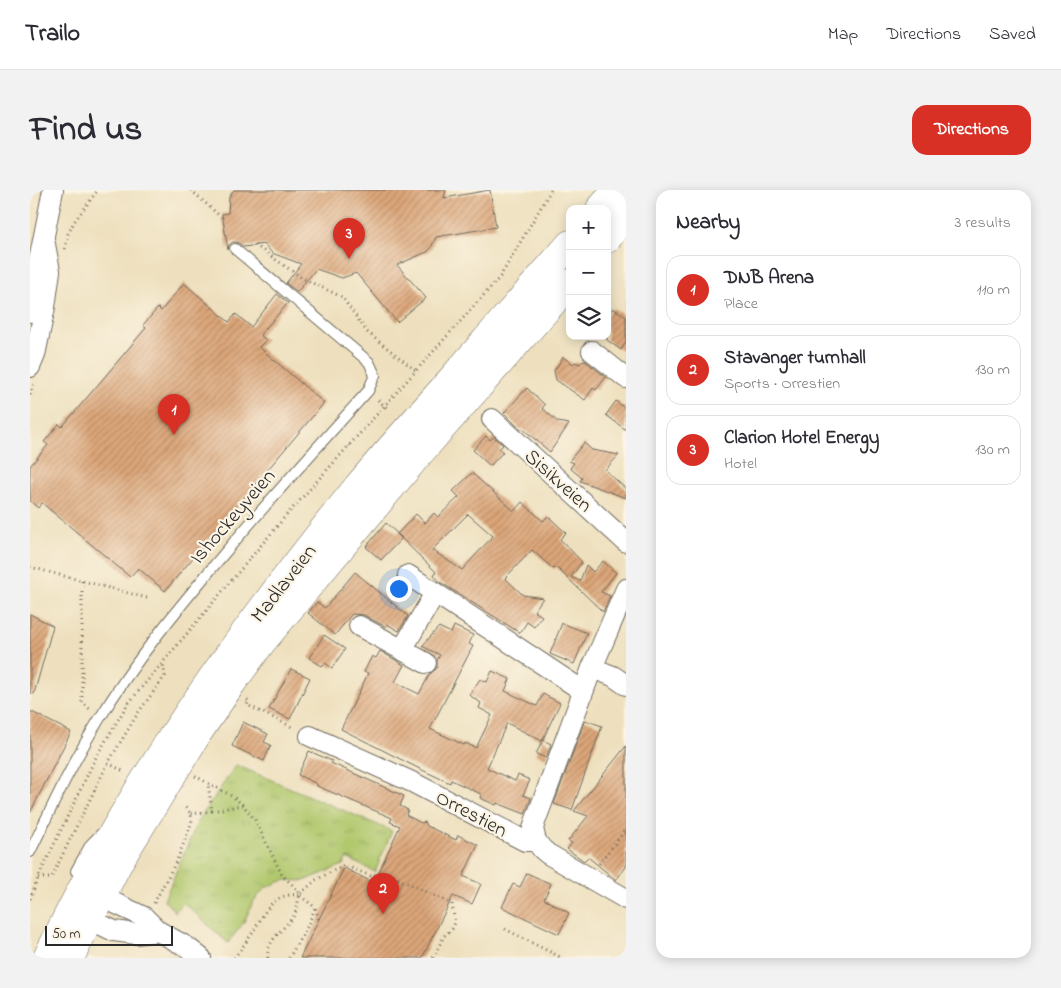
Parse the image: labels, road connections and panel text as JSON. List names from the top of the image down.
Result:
{
  "streets": {
    "main road": ["Madlaveien"],
    "street": ["Sisikveien", "Orrestien"],
    "lane": ["Ishockeyveien"]
  },
  "scale_bar": "50 m",
  "page": {
    "header": "Trailo",
    "nav": ["Map", "Directions", "Saved"],
    "title": "Find us",
    "buttons": "Directions",
    "heading": ["Nearby", "3 results"],
    "map_buttons": ["+", "−"],
    "pins": ["3", "1", "2"],
    "list": [
      {
        "mark": "1",
        "name": "DNB Arena",
        "note": "Place",
        "value": "110 m"
      },
      {
        "mark": "2",
        "name": "Stavanger turnhall",
        "note": "Sports · Orrestien",
        "value": "130 m"
      },
      {
        "mark": "3",
        "name": "Clarion Hotel Energy",
        "note": "Hotel",
        "value": "130 m"
      }
    ],
    "scale": "50 m"
  }
}
